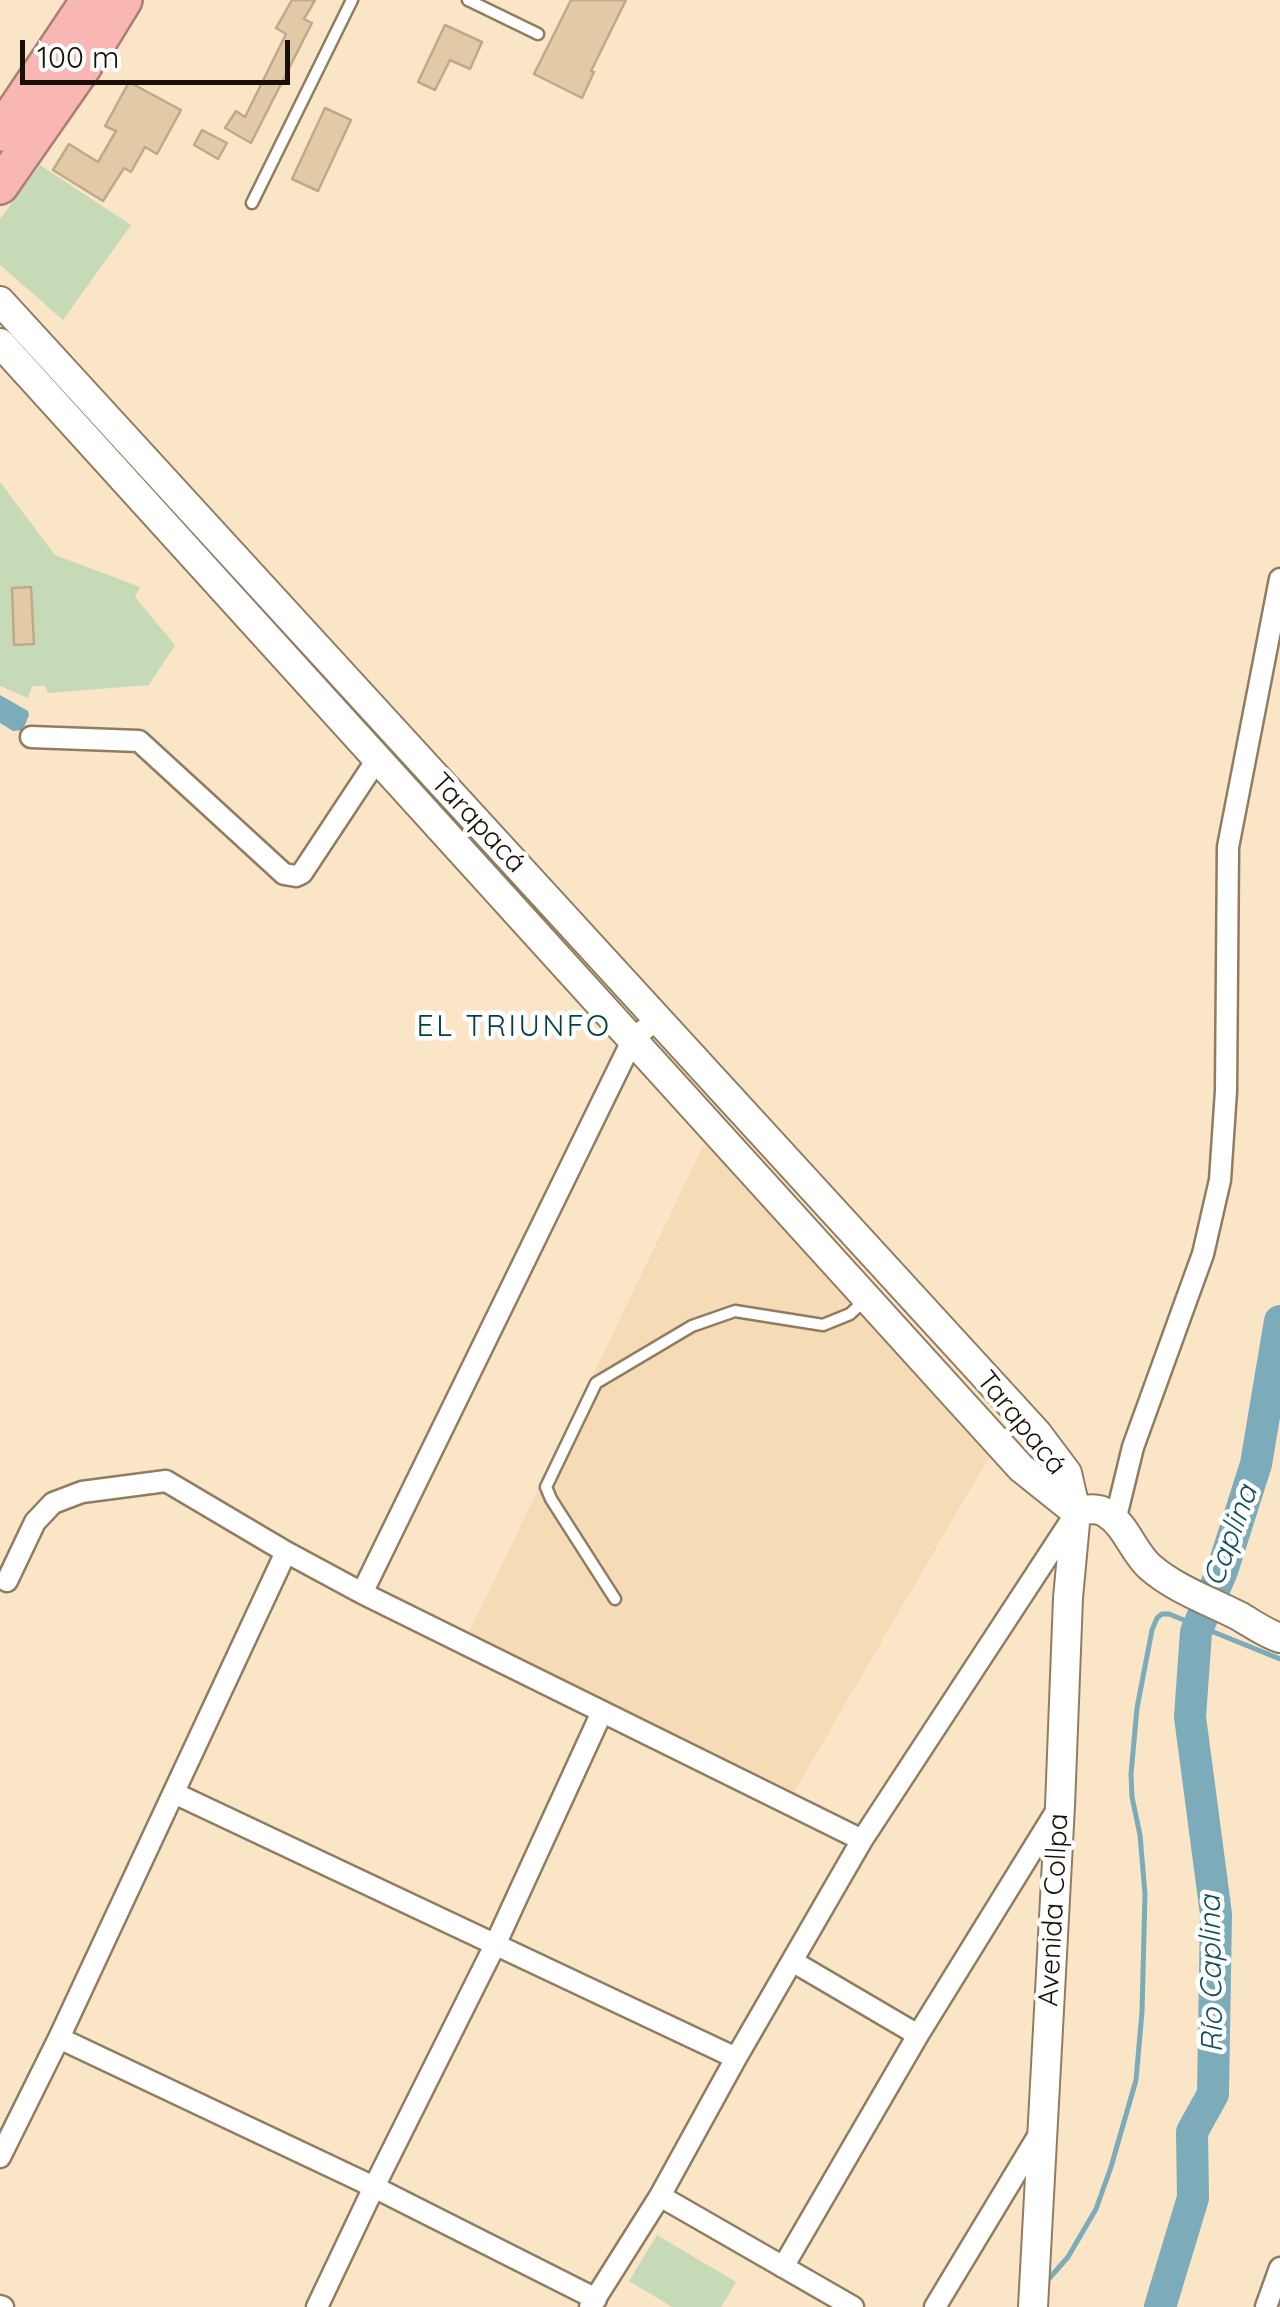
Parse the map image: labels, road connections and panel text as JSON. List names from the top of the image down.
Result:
{
  "streets": {
    "main road": ["Tarapacá", "Avenida Collpa"]
  },
  "crossings": [
    ["Tarapacá", "Avenida Collpa"]
  ],
  "districts": ["EL TRIUNFO"],
  "water": ["Caplina", "Río Caplina"],
  "scale_bar": "100 m"
}
